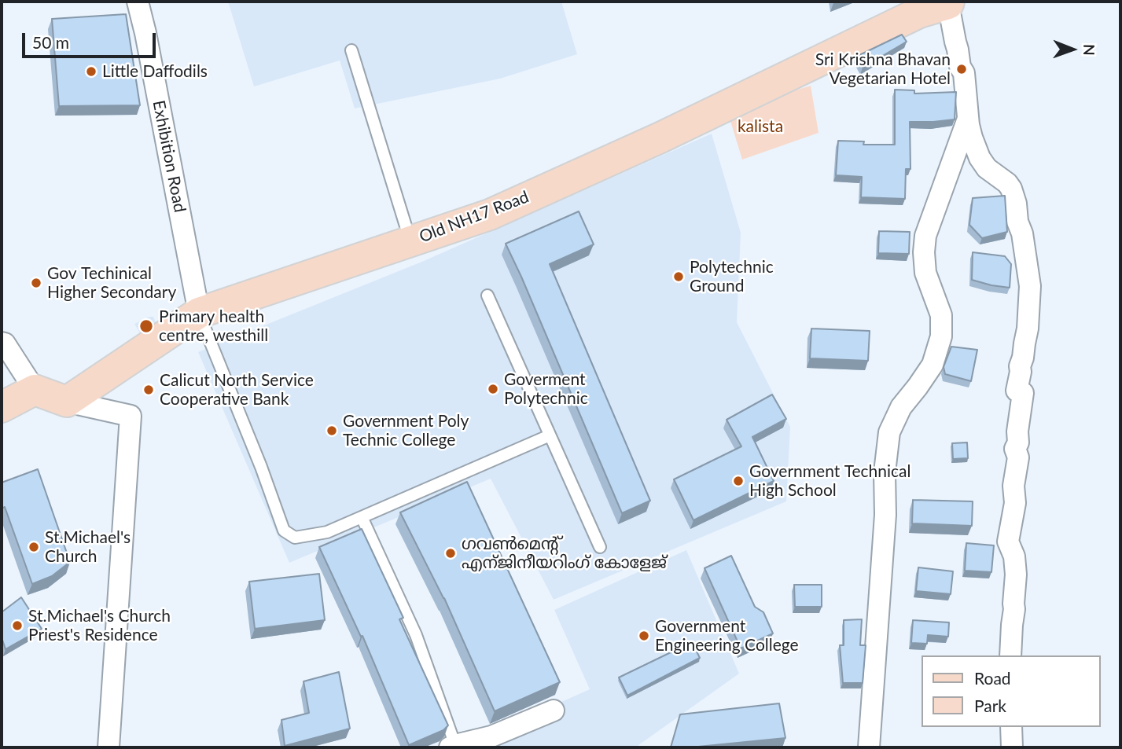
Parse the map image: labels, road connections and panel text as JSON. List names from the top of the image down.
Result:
{
  "streets": {
    "main road": ["Old NH17 Road"],
    "street": ["Exhibition Road"]
  },
  "crossings": [
    ["Exhibition Road", "Old NH17 Road"]
  ],
  "parks": ["kalista"],
  "places": [
    "Sri Krishna Bhavan Vegetarian Hotel",
    "Little Daffodils",
    "Polytechnic Ground",
    "Gov Techinical Higher Secondary",
    "Primary health centre, westhill",
    "Goverment Polytechnic",
    "Calicut North Service Cooperative Bank",
    "Government Poly Technic College",
    "Government Technical High School",
    "St.Michael's Church",
    "ഗവൺമെന്റ് എന്ജിനീയറിംഗ് കോളേജ്",
    "St.Michael's Church Priest's Residence",
    "Government Engineering College"
  ],
  "legend": ["Road", "Park"],
  "scale_bar": "50 m",
  "north": "right"
}
